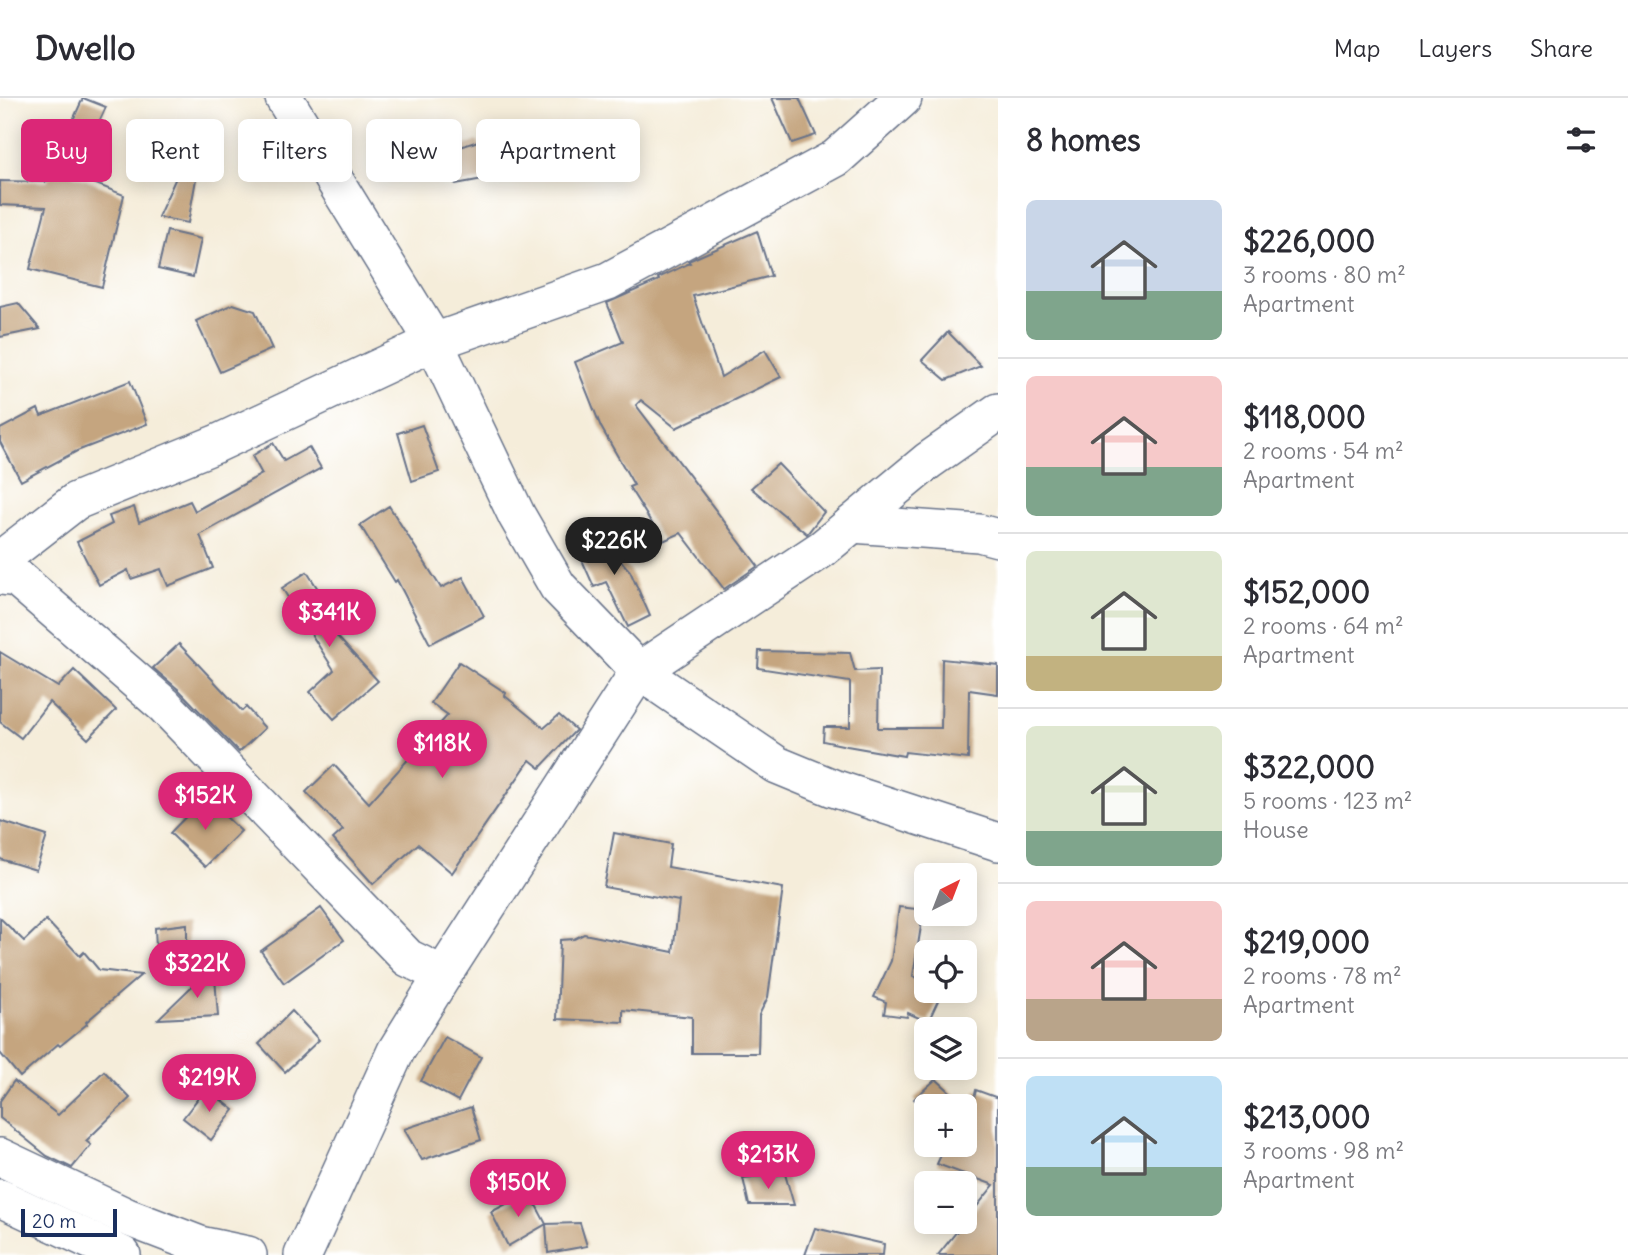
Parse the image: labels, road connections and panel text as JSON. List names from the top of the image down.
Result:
{
  "scale_bar": "20 m",
  "north": "top right",
  "page": {
    "header": "Dwello",
    "nav": ["Map", "Layers", "Share"],
    "heading": "8 homes",
    "chip": [
      "Buy",
      "Rent",
      "Filters",
      "New",
      "Apartment"
    ],
    "list": [
      {
        "name": "$226,000",
        "note": "3 rooms · 80 m² · Apartment"
      },
      {
        "name": "$118,000",
        "note": "2 rooms · 54 m² · Apartment"
      },
      {
        "name": "$152,000",
        "note": "2 rooms · 64 m² · Apartment"
      },
      {
        "name": "$322,000",
        "note": "5 rooms · 123 m² · House"
      },
      {
        "name": "$219,000",
        "note": "2 rooms · 78 m² · Apartment"
      },
      {
        "name": "$213,000",
        "note": "3 rooms · 98 m² · Apartment"
      }
    ],
    "price": [
      "$226K",
      "$341K",
      "$118K",
      "$152K",
      "$322K",
      "$219K",
      "$213K",
      "$150K"
    ],
    "map_buttons": ["+", "−"],
    "scale": "20 m"
  }
}
